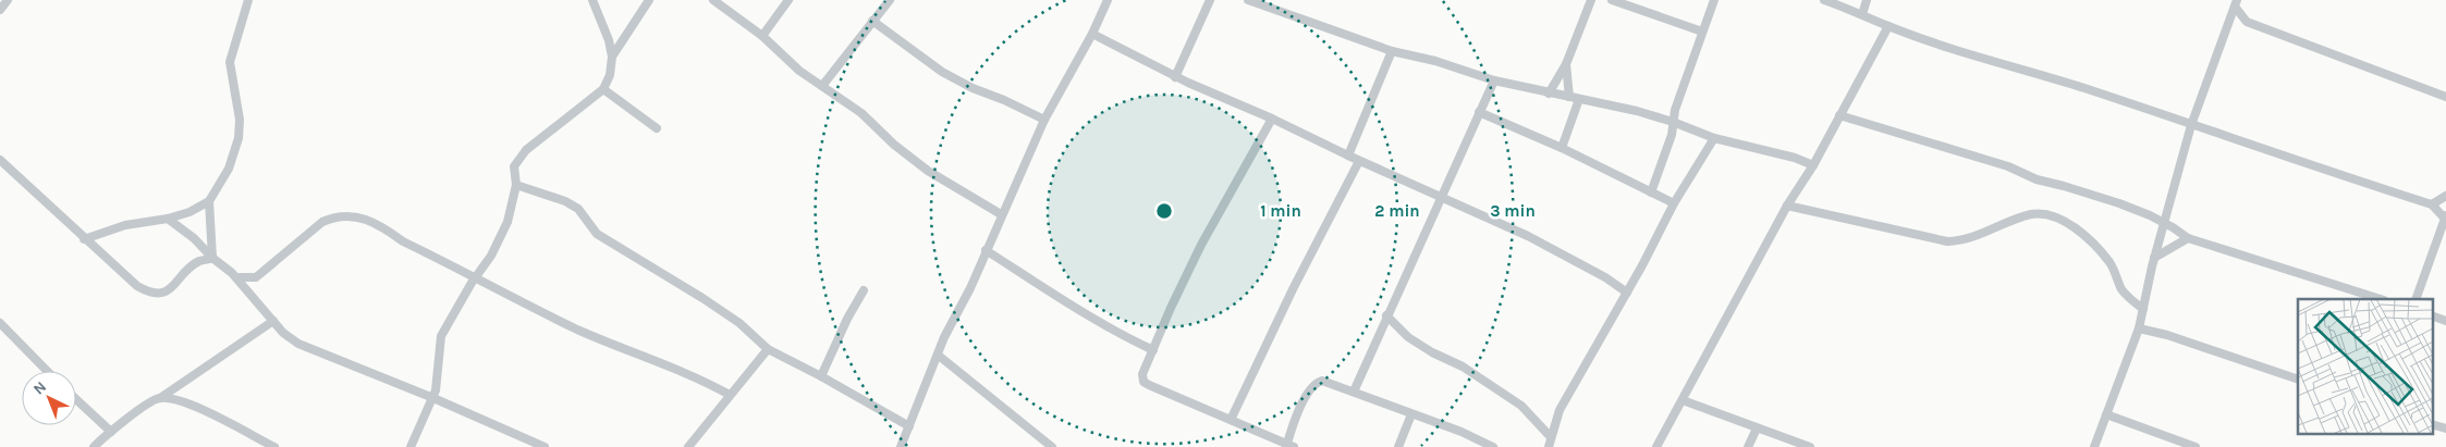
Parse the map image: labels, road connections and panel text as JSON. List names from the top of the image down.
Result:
{
  "north": "top left",
  "rings": ["1 min", "2 min", "3 min"]
}
